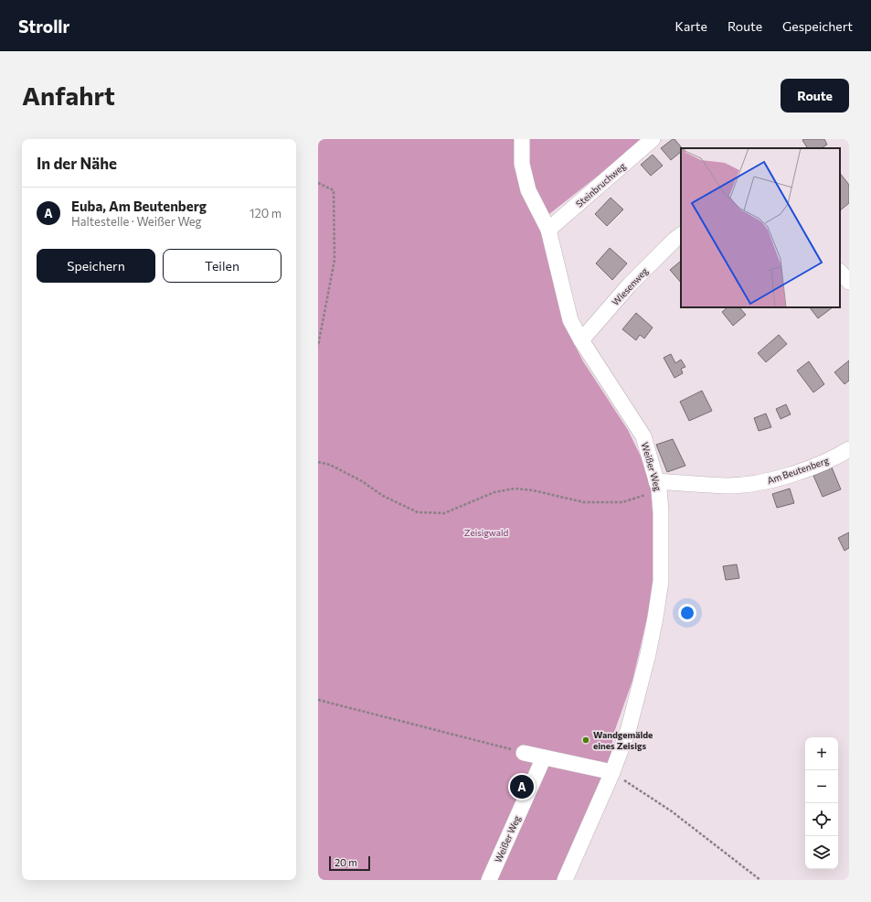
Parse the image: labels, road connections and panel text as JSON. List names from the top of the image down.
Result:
{
  "streets": {
    "street": [
      "Steinbruchweg",
      "Wiesenweg",
      "Weißer Weg",
      "Am Beutenberg"
    ]
  },
  "crossings": [
    ["Steinbruchweg", "Weißer Weg"],
    ["Wiesenweg", "Weißer Weg"],
    ["Weißer Weg", "Am Beutenberg"]
  ],
  "parks": ["Zeisigwald"],
  "places": ["Wandgemälde eines Zeisigs"],
  "scale_bar": "20 m",
  "page": {
    "header": "Strollr",
    "nav": ["Karte", "Route", "Gespeichert"],
    "buttons": [
      "Route",
      ["Speichern", "Teilen"]
    ],
    "title": "Anfahrt",
    "heading": "In der Nähe",
    "list": [
      {
        "mark": "A",
        "name": "Euba, Am Beutenberg",
        "note": "Haltestelle · Weißer Weg",
        "value": "120 m"
      }
    ],
    "map_buttons": ["+", "−"],
    "pins": "A",
    "scale": "20 m"
  }
}
